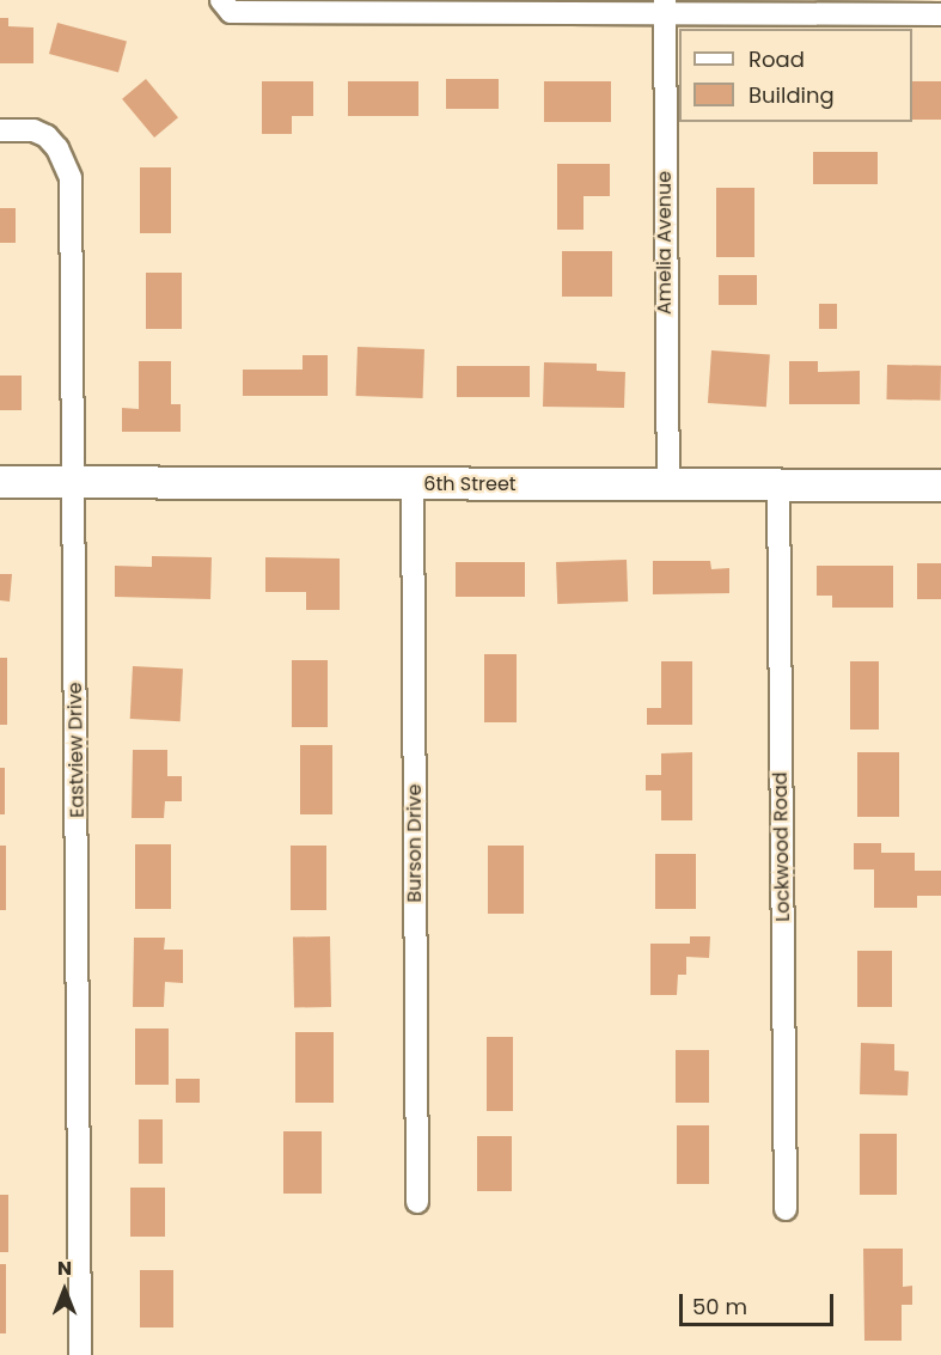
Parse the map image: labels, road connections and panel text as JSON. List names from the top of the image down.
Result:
{
  "streets": {
    "street": [
      "Amelia Avenue",
      "6th Street",
      "Eastview Drive",
      "Burson Drive",
      "Lockwood Road"
    ]
  },
  "crossings": [
    ["Amelia Avenue", "6th Street"],
    ["6th Street", "Eastview Drive"],
    ["6th Street", "Burson Drive"],
    ["6th Street", "Lockwood Road"]
  ],
  "legend": ["Road", "Building"],
  "scale_bar": "50 m",
  "north": "top"
}
